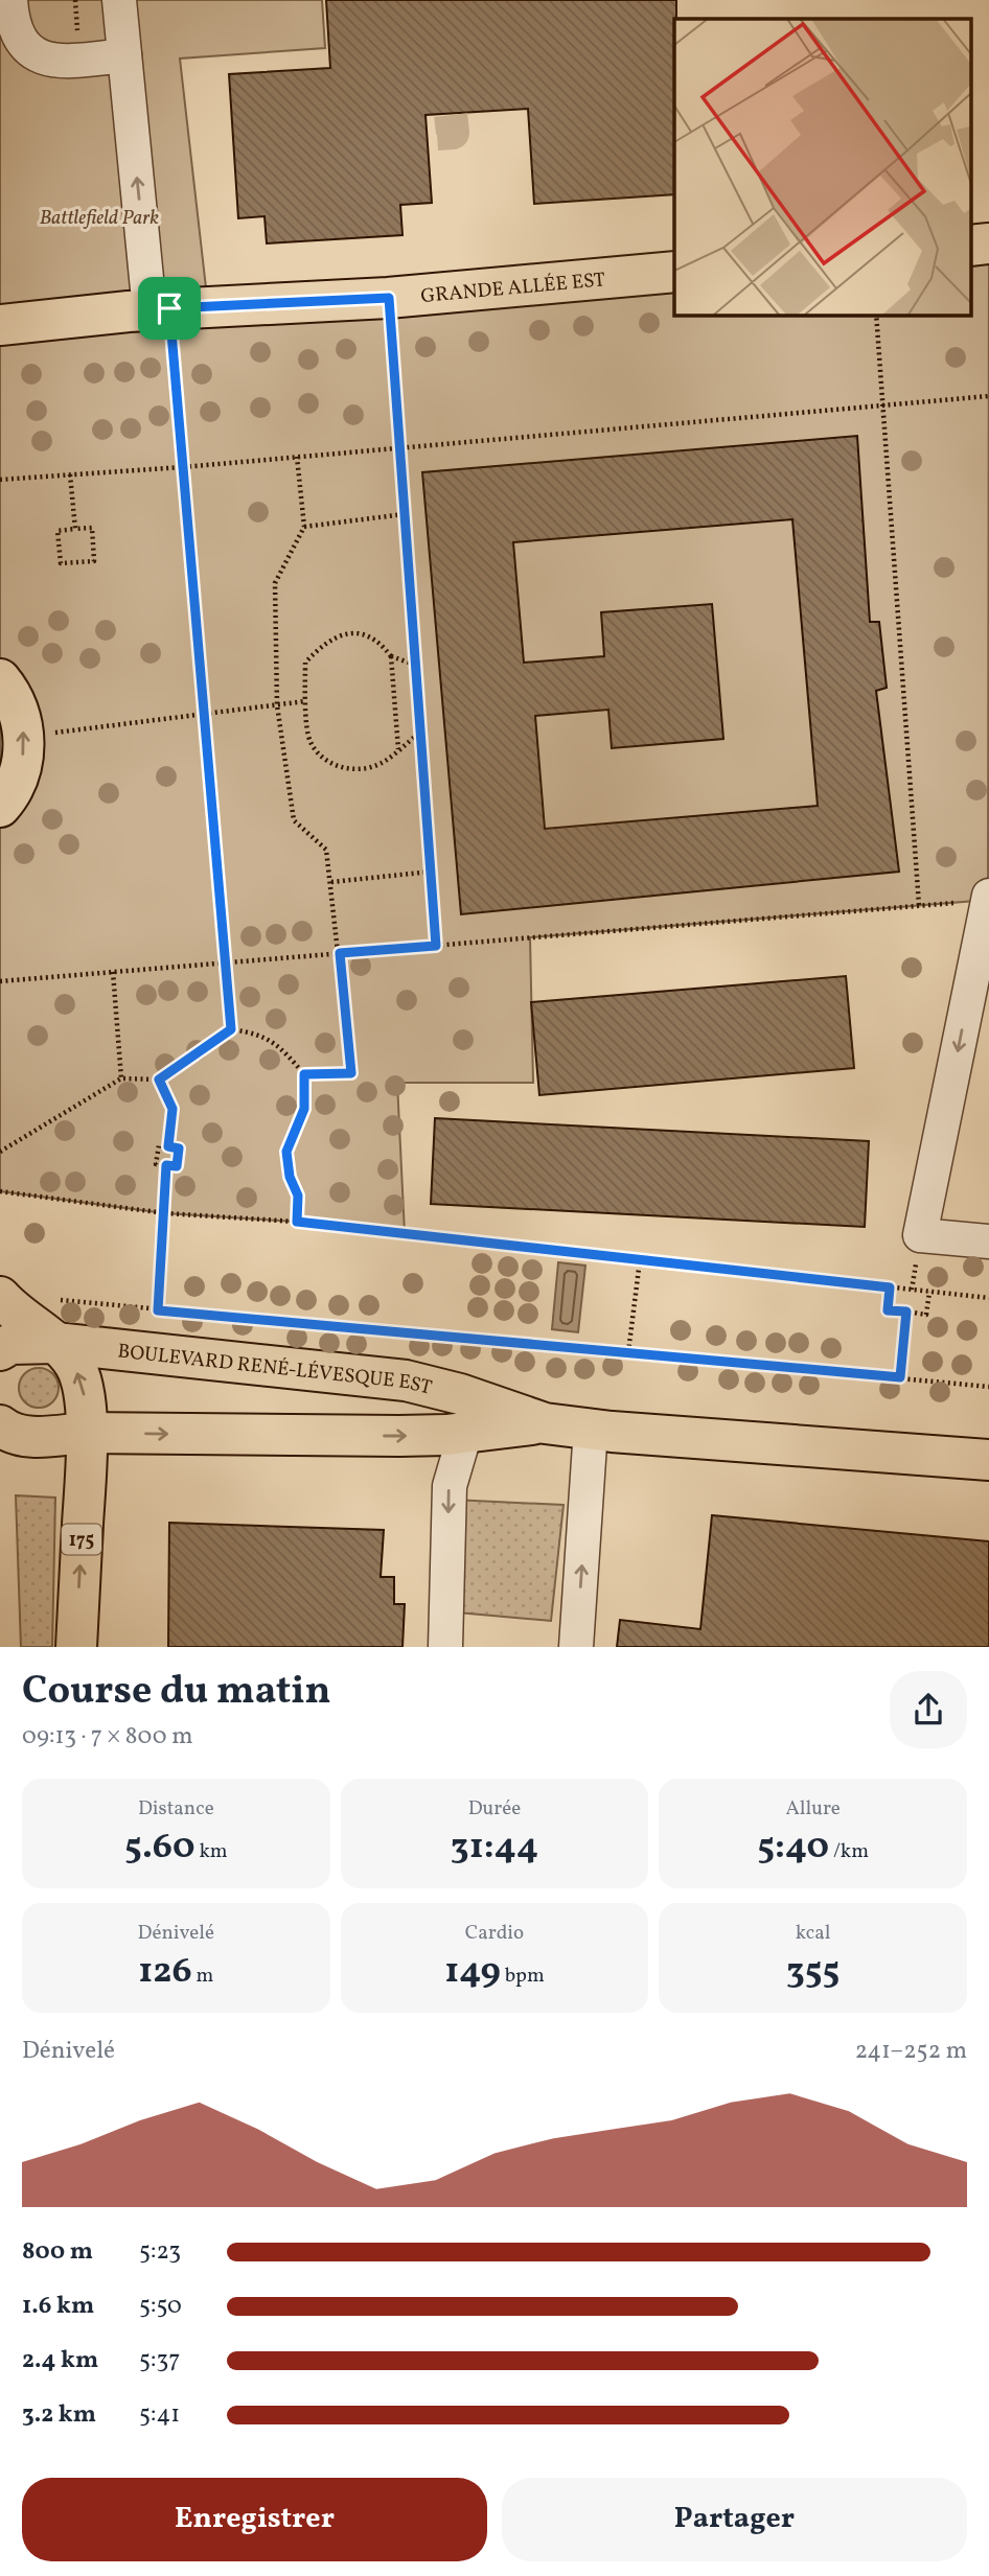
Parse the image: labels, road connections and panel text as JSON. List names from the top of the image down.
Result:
{
  "streets": {
    "main road": ["GRANDE ALLÉE EST", "BOULEVARD RENÉ-LÉVESQUE EST", "175"]
  },
  "crossings": [
    ["BOULEVARD RENÉ-LÉVESQUE EST", "175"]
  ],
  "parks": ["Battlefield Park"],
  "page": {
    "heading": ["Course du matin", "09:13 · 7 × 800 m"],
    "stats": [
      ["Distance", "5.60 km"],
      ["Durée", "31:44"],
      ["Allure", "5:40 /km"],
      ["Dénivelé", "126 m"],
      ["Cardio", "149 bpm"],
      ["kcal", "355"]
    ],
    "chart": ["Dénivelé", "241–252 m"],
    "list": [
      {
        "name": "800 m",
        "note": "5:23"
      },
      {
        "name": "1.6 km",
        "note": "5:50"
      },
      {
        "name": "2.4 km",
        "note": "5:37"
      },
      {
        "name": "3.2 km",
        "note": "5:41"
      }
    ],
    "buttons": ["Enregistrer", "Partager"]
  }
}
